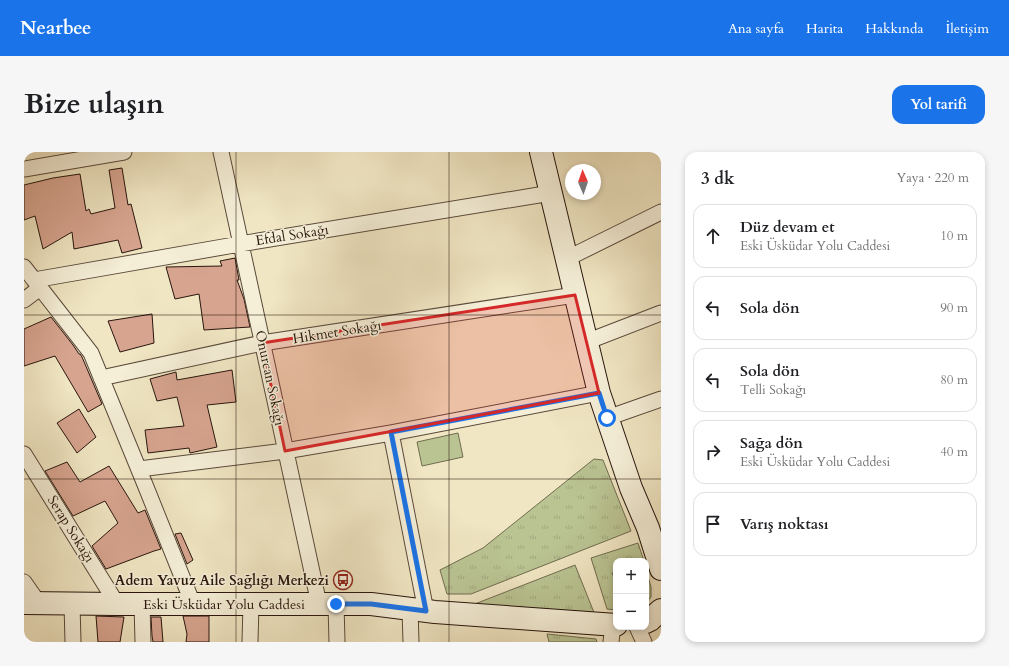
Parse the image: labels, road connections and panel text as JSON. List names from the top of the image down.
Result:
{
  "streets": {
    "street": [
      "Efdal Sokağı",
      "Hikmet Sokağı",
      "Onurcan Sokağı",
      "Serap Sokağı",
      "Eski Üsküdar Yolu Caddesi"
    ]
  },
  "crossings": [
    ["Efdal Sokağı", "Onurcan Sokağı"],
    ["Hikmet Sokağı", "Onurcan Sokağı"],
    ["Onurcan Sokağı", "Eski Üsküdar Yolu Caddesi"],
    ["Serap Sokağı", "Eski Üsküdar Yolu Caddesi"]
  ],
  "places": {
    "bus stop": ["Adem Yavuz Aile Sağlığı Merkezi"]
  },
  "north": "top",
  "page": {
    "header": "Nearbee",
    "nav": [
      "Ana sayfa",
      "Harita",
      "Hakkında",
      "İletişim"
    ],
    "title": "Bize ulaşın",
    "buttons": "Yol tarifi",
    "heading": ["3 dk", "Yaya · 220 m"],
    "list": [
      ["Düz devam et", "Eski Üsküdar Yolu Caddesi", "10 m"],
      ["Sola dön", "90 m"],
      ["Sola dön", "Telli Sokağı", "80 m"],
      ["Sağa dön", "Eski Üsküdar Yolu Caddesi", "40 m"],
      "Varış noktası"
    ],
    "map_buttons": ["+", "−"]
  }
}
